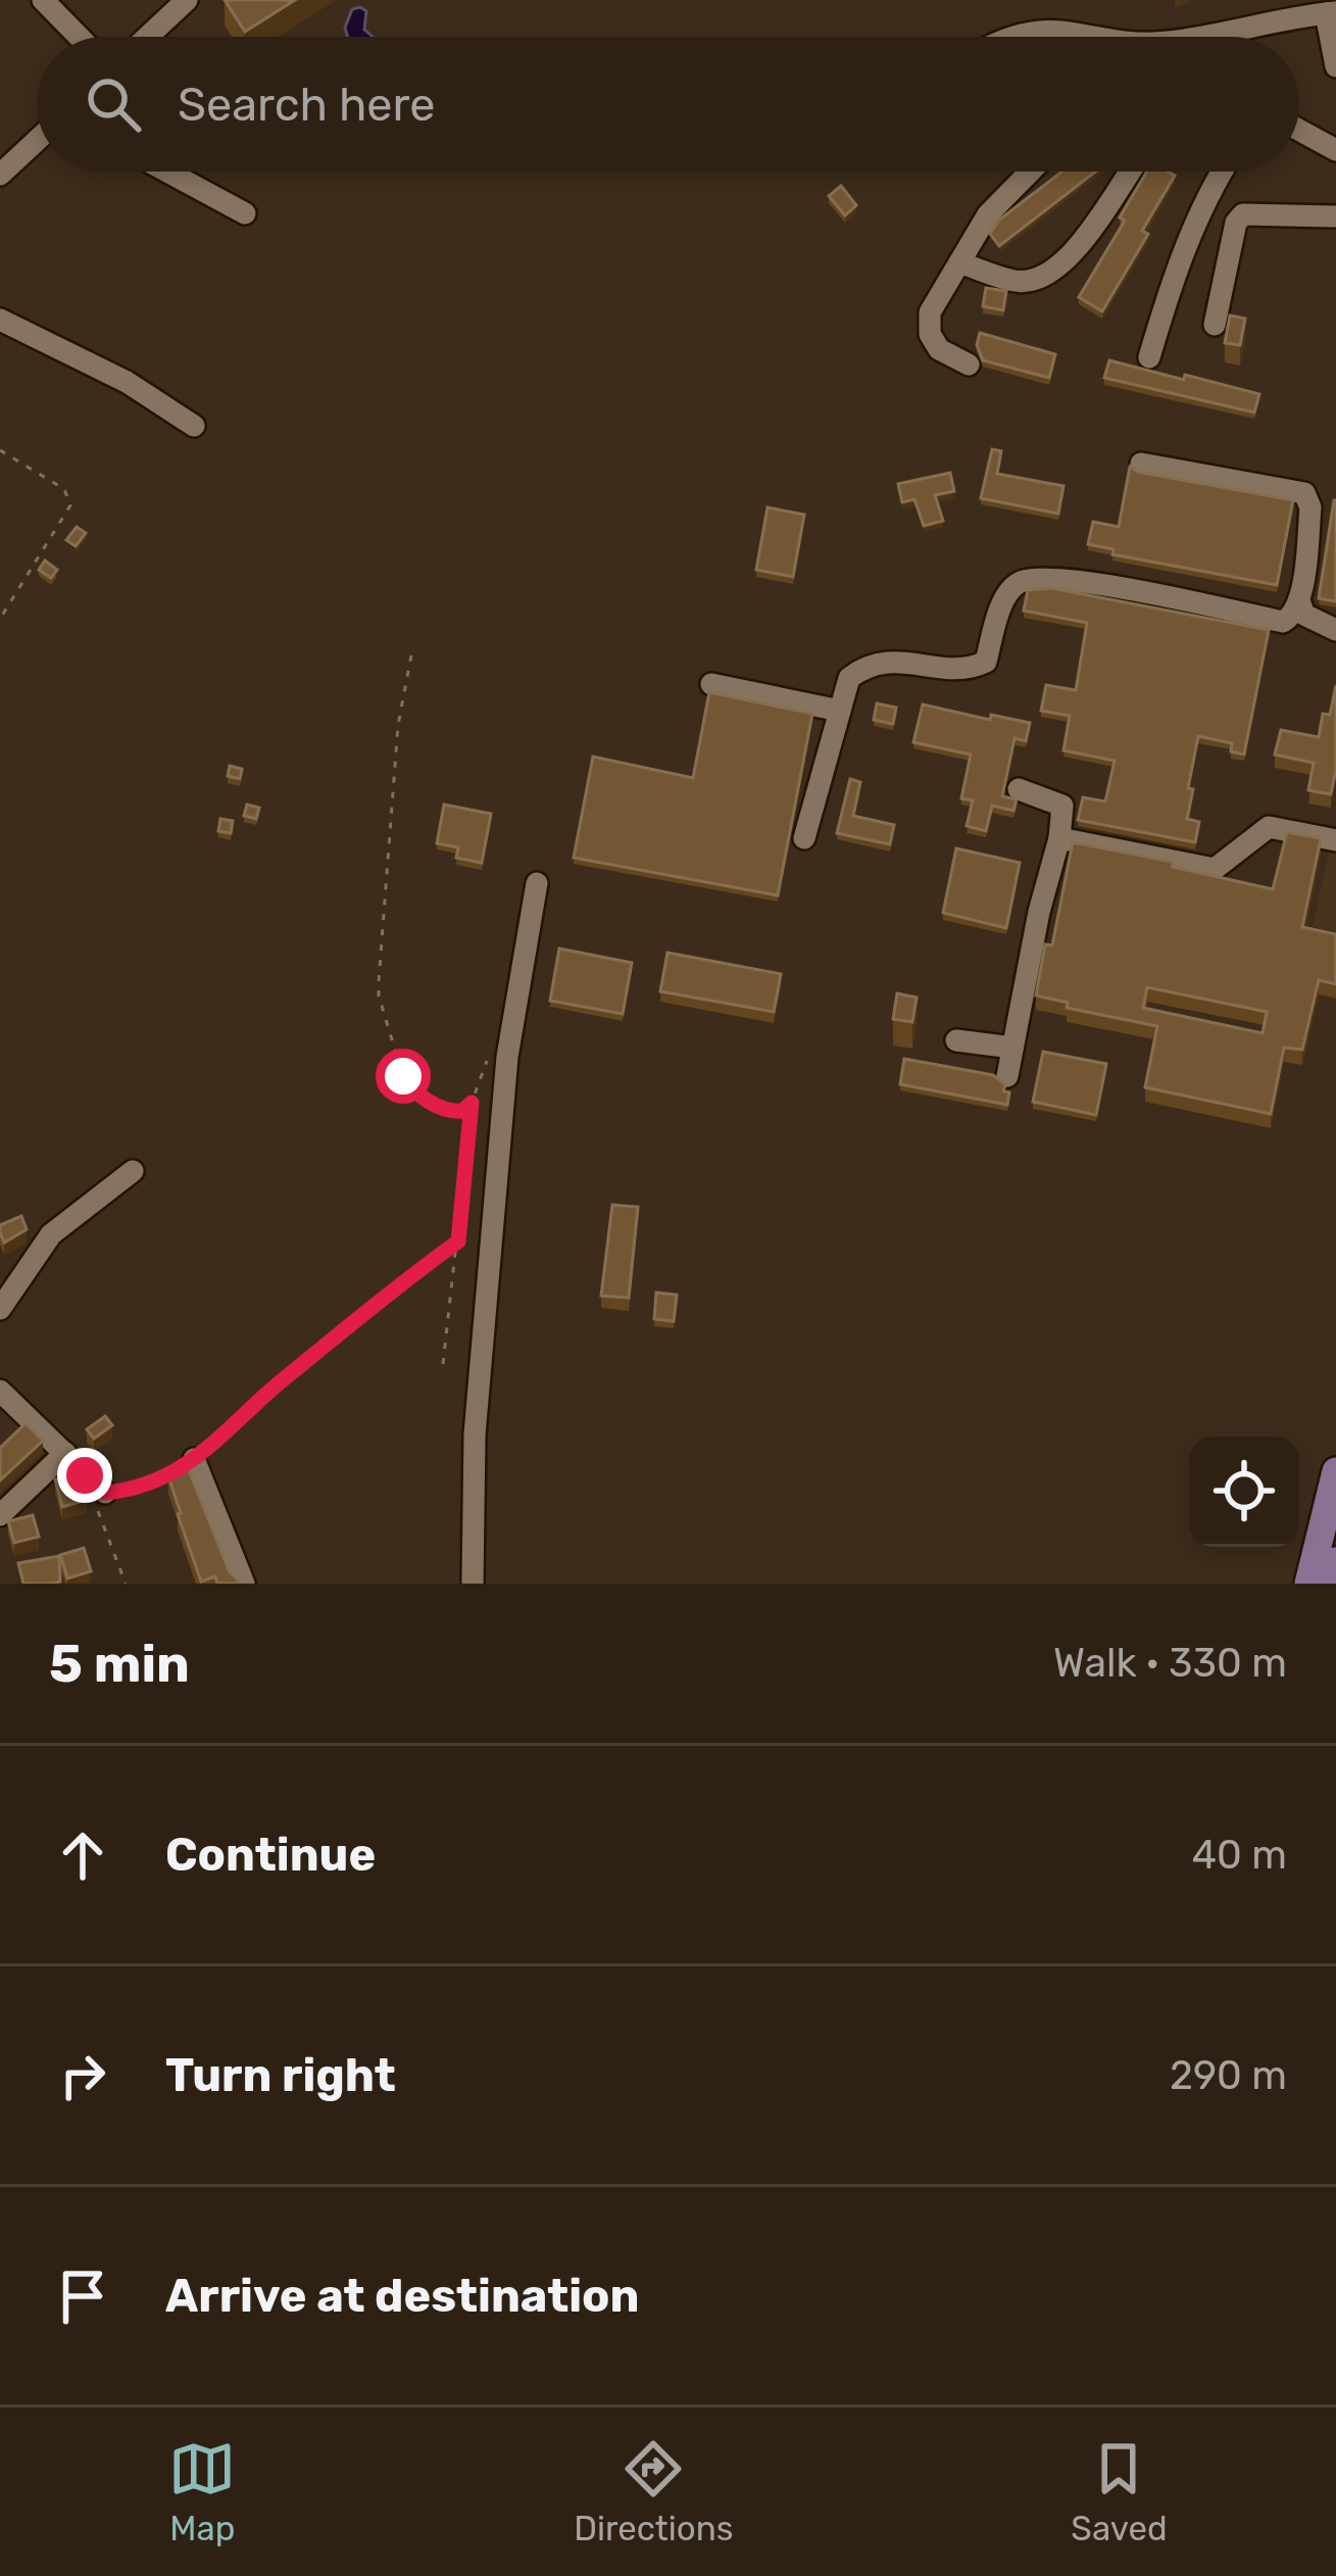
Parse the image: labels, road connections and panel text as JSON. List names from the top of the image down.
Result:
{
  "page": {
    "search": "Search here",
    "heading": ["5 min", "Walk · 330 m"],
    "list": [
      ["Continue", "40 m"],
      ["Turn right", "290 m"],
      "Arrive at destination"
    ],
    "nav": ["Map", "Directions", "Saved"]
  }
}
